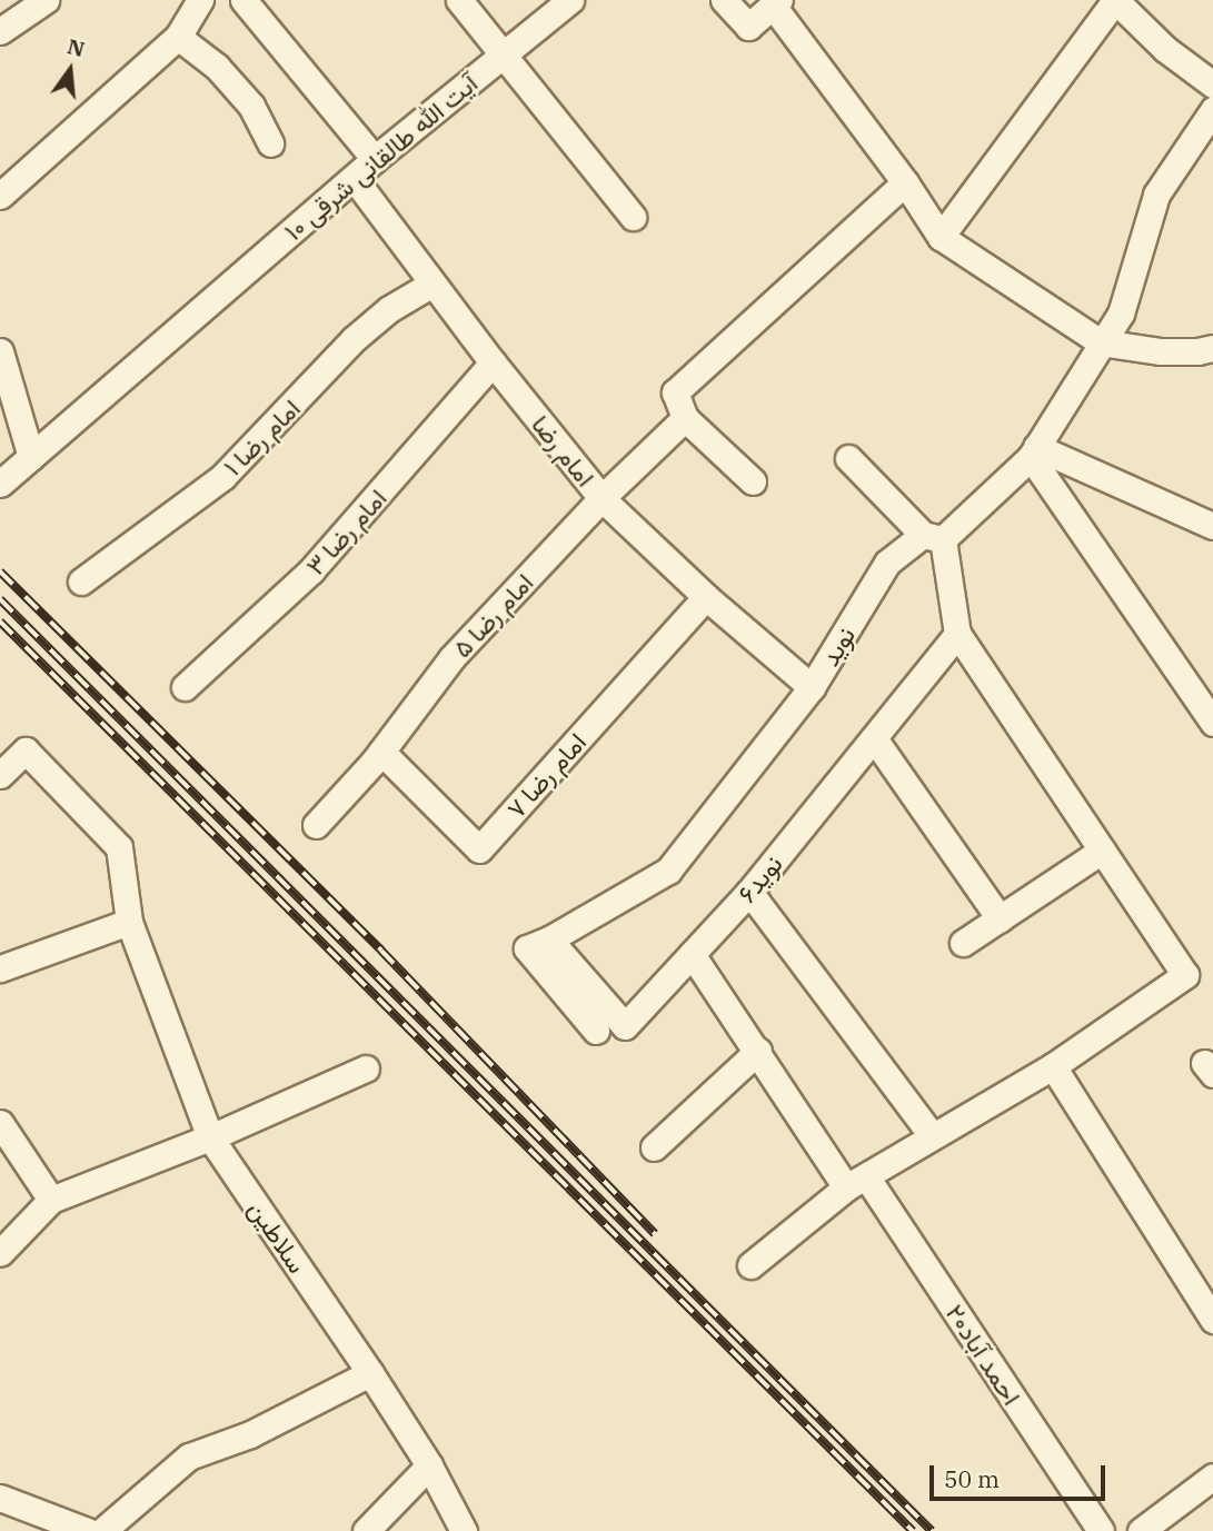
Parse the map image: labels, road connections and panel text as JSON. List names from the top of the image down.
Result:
{
  "streets": {
    "street": [
      "آیت الله طالقانی شرقی ۱۰",
      "امام رضا ۱",
      "امام رضا",
      "امام رضا ۳",
      "امام رضا ۵",
      "نوید",
      "امام رضا ۷",
      "نوید۶",
      "سلاطین",
      "احمد آباد۲۰"
    ]
  },
  "crossings": [
    ["آیت الله طالقانی شرقی ۱۰", "امام رضا"],
    ["امام رضا ۱", "امام رضا"],
    ["امام رضا", "امام رضا ۳"],
    ["امام رضا", "امام رضا ۵"],
    ["امام رضا", "نوید"],
    ["امام رضا", "امام رضا ۷"],
    ["امام رضا ۵", "امام رضا ۷"],
    ["نوید", "نوید۶"],
    ["نوید۶", "احمد آباد۲۰"]
  ],
  "scale_bar": "50 m",
  "north": "top"
}
